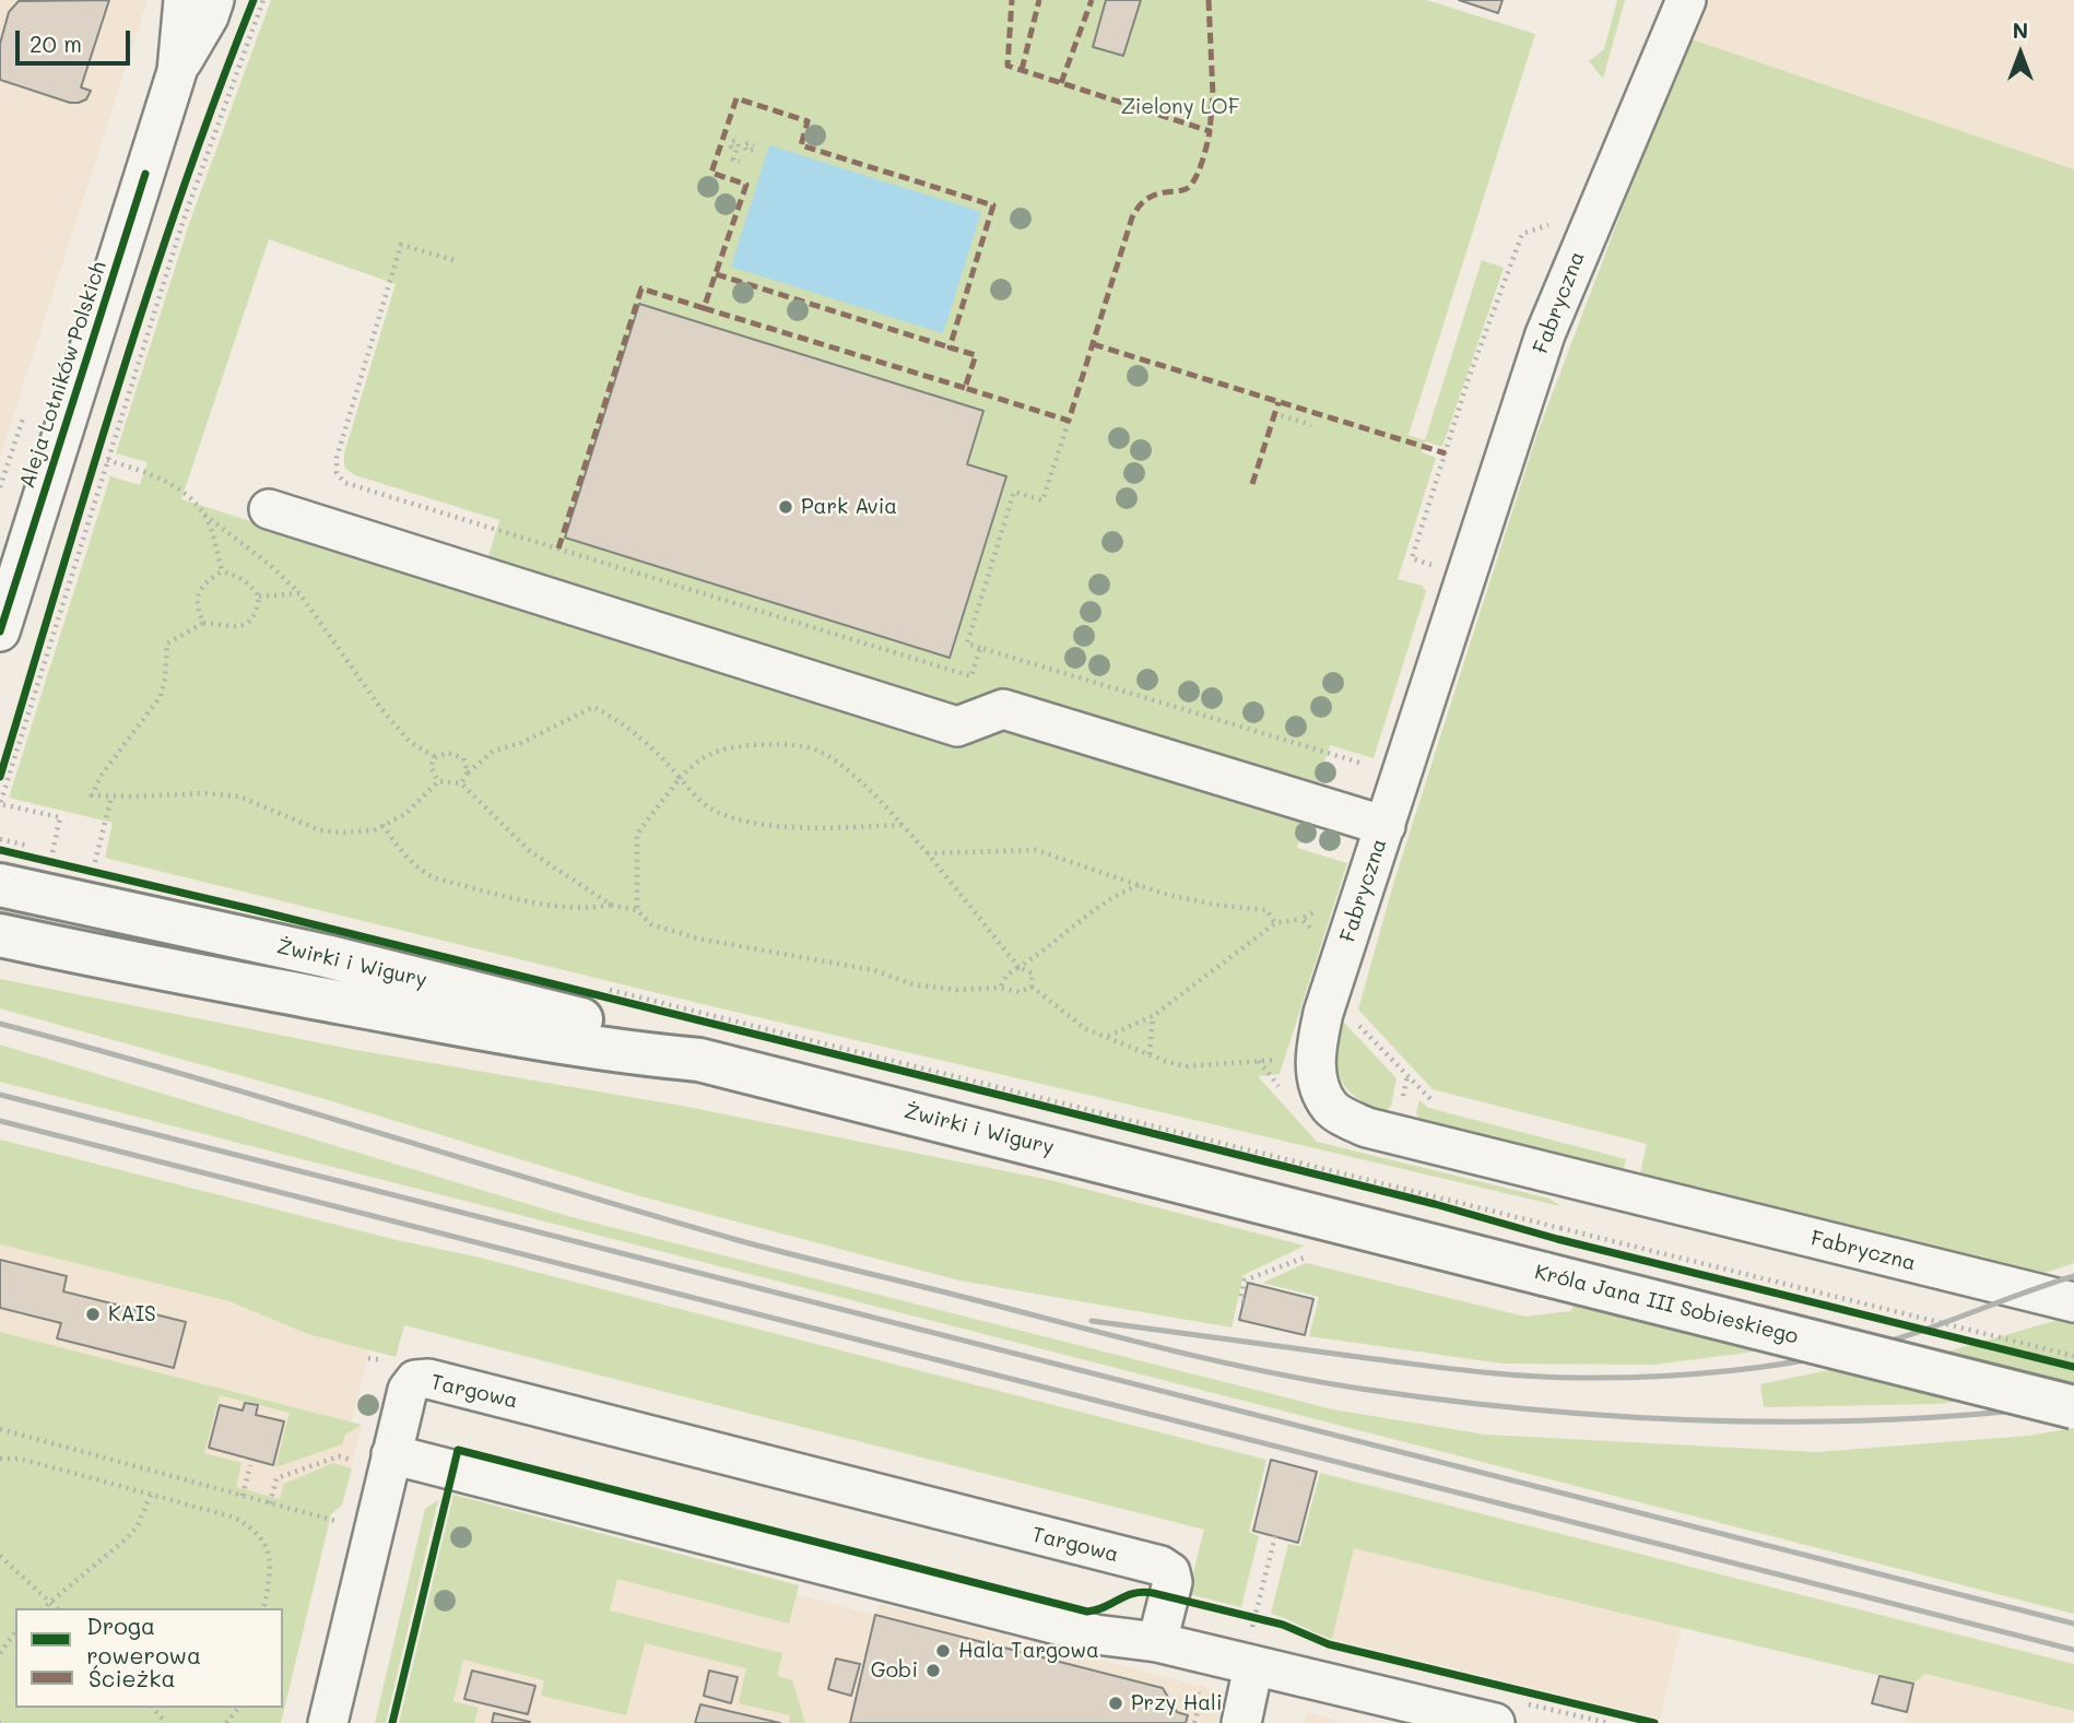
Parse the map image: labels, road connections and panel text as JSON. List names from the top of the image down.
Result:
{
  "streets": {
    "main road": ["Żwirki i Wigury", "Króla Jana III Sobieskiego"],
    "street": ["Fabryczna", "Aleja Lotników Polskich", "Targowa"]
  },
  "crossings": [
    ["Żwirki i Wigury", "Króla Jana III Sobieskiego"]
  ],
  "parks": ["Zielony LOF"],
  "places": [
    "Park Avia",
    "KAIS",
    "Hala Targowa",
    "Gobi",
    "Przy Hali"
  ],
  "legend": ["Droga rowerowa", "Ścieżka"],
  "scale_bar": "20 m",
  "north": "top"
}
